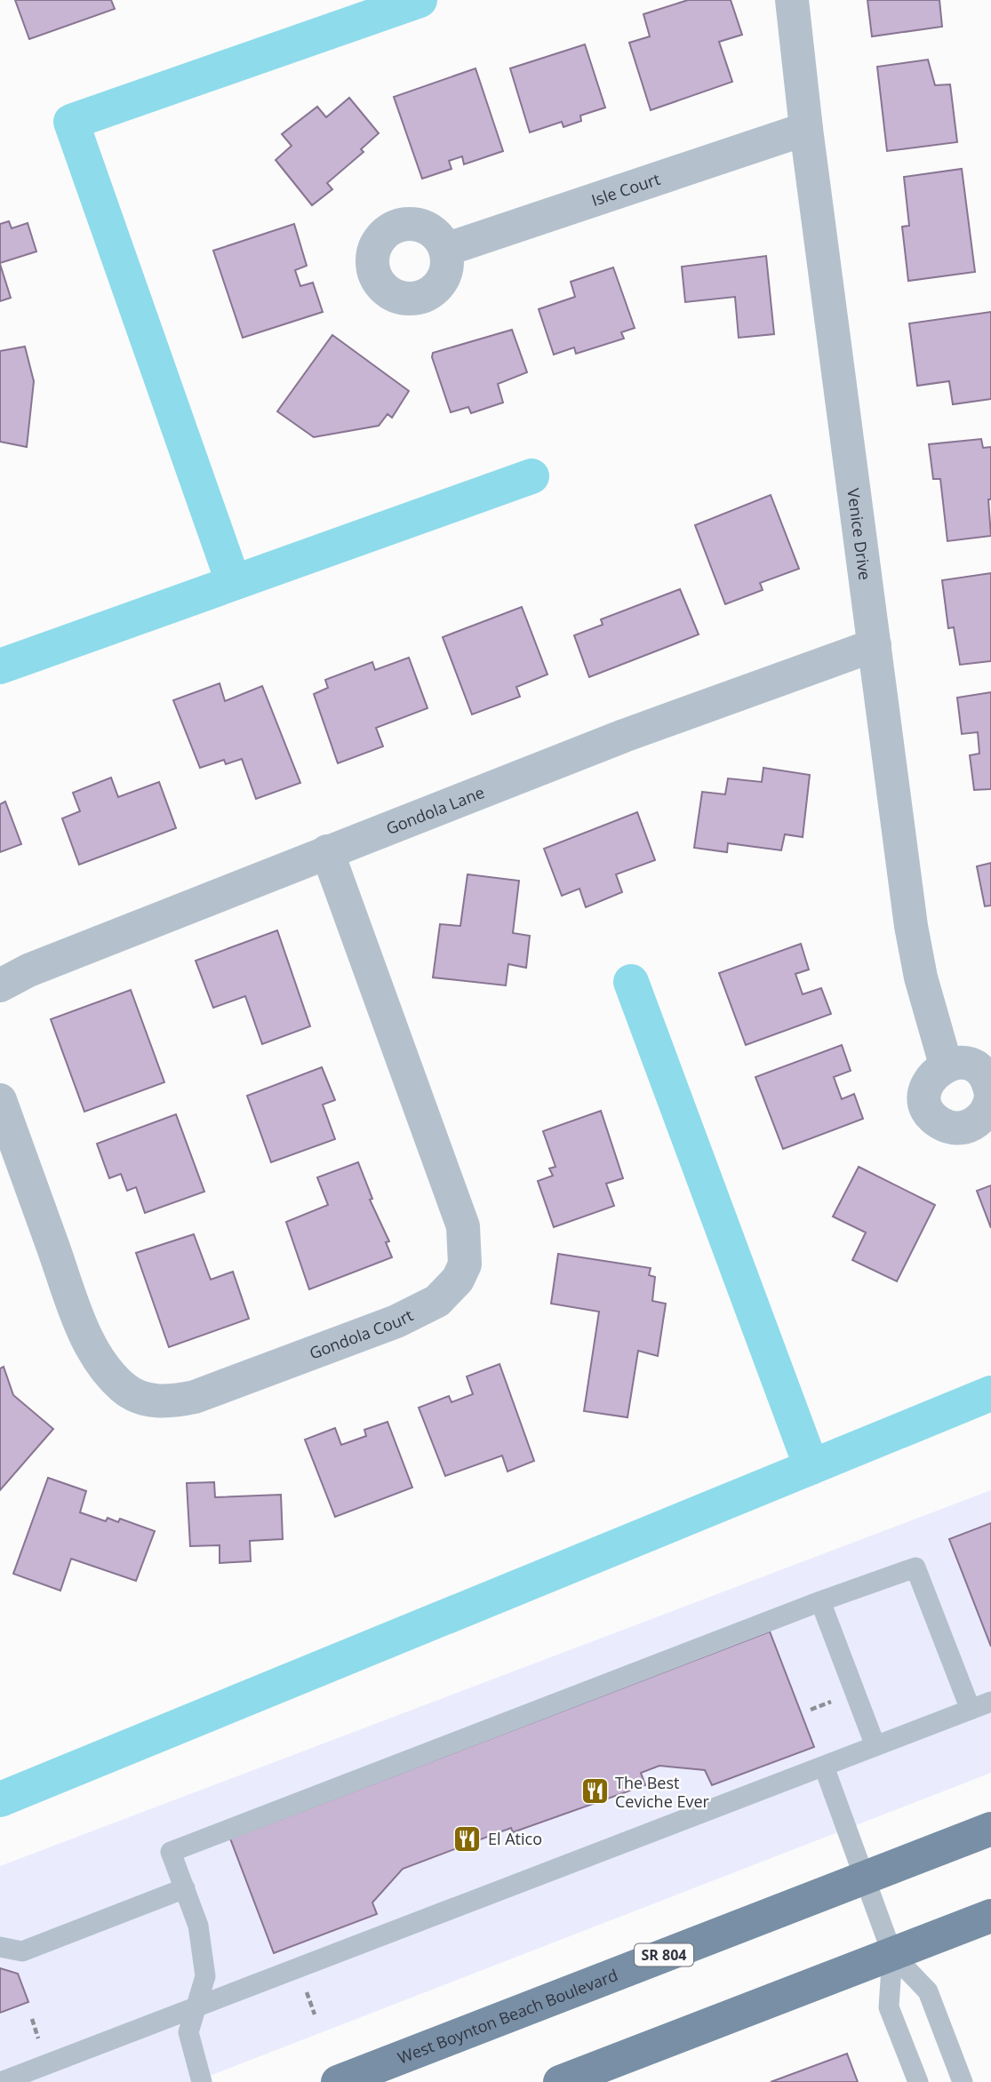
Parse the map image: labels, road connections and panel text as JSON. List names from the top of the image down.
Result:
{
  "streets": {
    "main road": ["SR 804", "West Boynton Beach Boulevard"],
    "street": [
      "Isle Court",
      "Venice Drive",
      "Gondola Lane",
      "Gondola Court"
    ]
  },
  "crossings": [
    ["Isle Court", "Venice Drive"],
    ["Venice Drive", "Gondola Lane"],
    ["Gondola Lane", "Gondola Court"]
  ],
  "places": {
    "restaurant": ["The Best Ceviche Ever", "El Atico"]
  }
}
